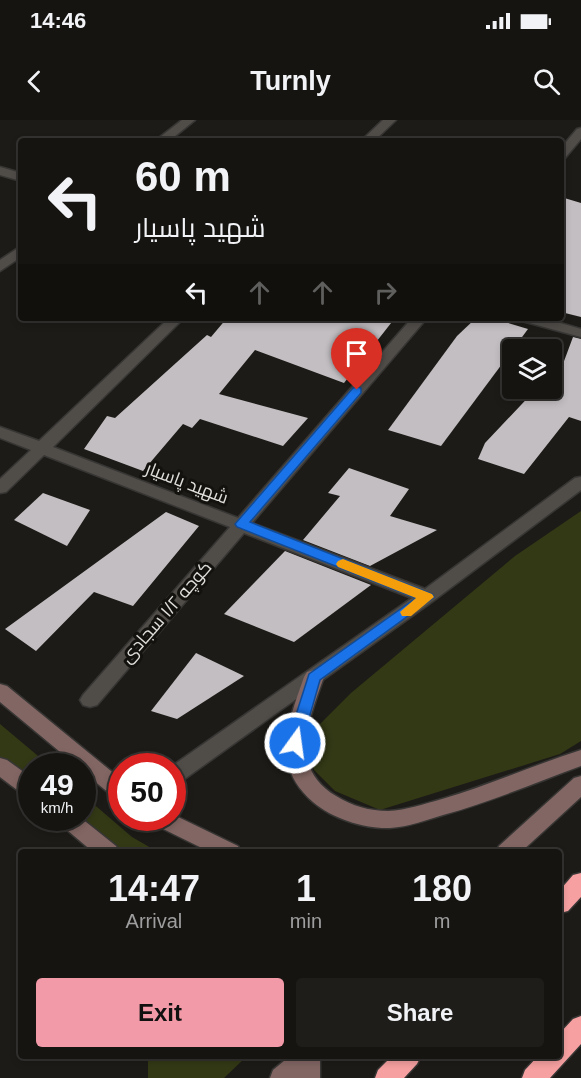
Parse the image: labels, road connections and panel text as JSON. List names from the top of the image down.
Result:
{
  "streets": {
    "street": ["شهید پاسیار", "کوچه ۱/۲ سجادی"]
  },
  "crossings": [
    ["شهید پاسیار", "کوچه ۱/۲ سجادی"]
  ],
  "page": {
    "status": "14:46",
    "header": "Turnly",
    "turn": ["60 m", "شهید پاسیار"],
    "speed": "49 km/h",
    "limit": "50",
    "eta": [
      "14:47",
      "Arrival",
      "1",
      "min",
      "180",
      "m"
    ],
    "buttons": ["Exit", "Share"]
  }
}
